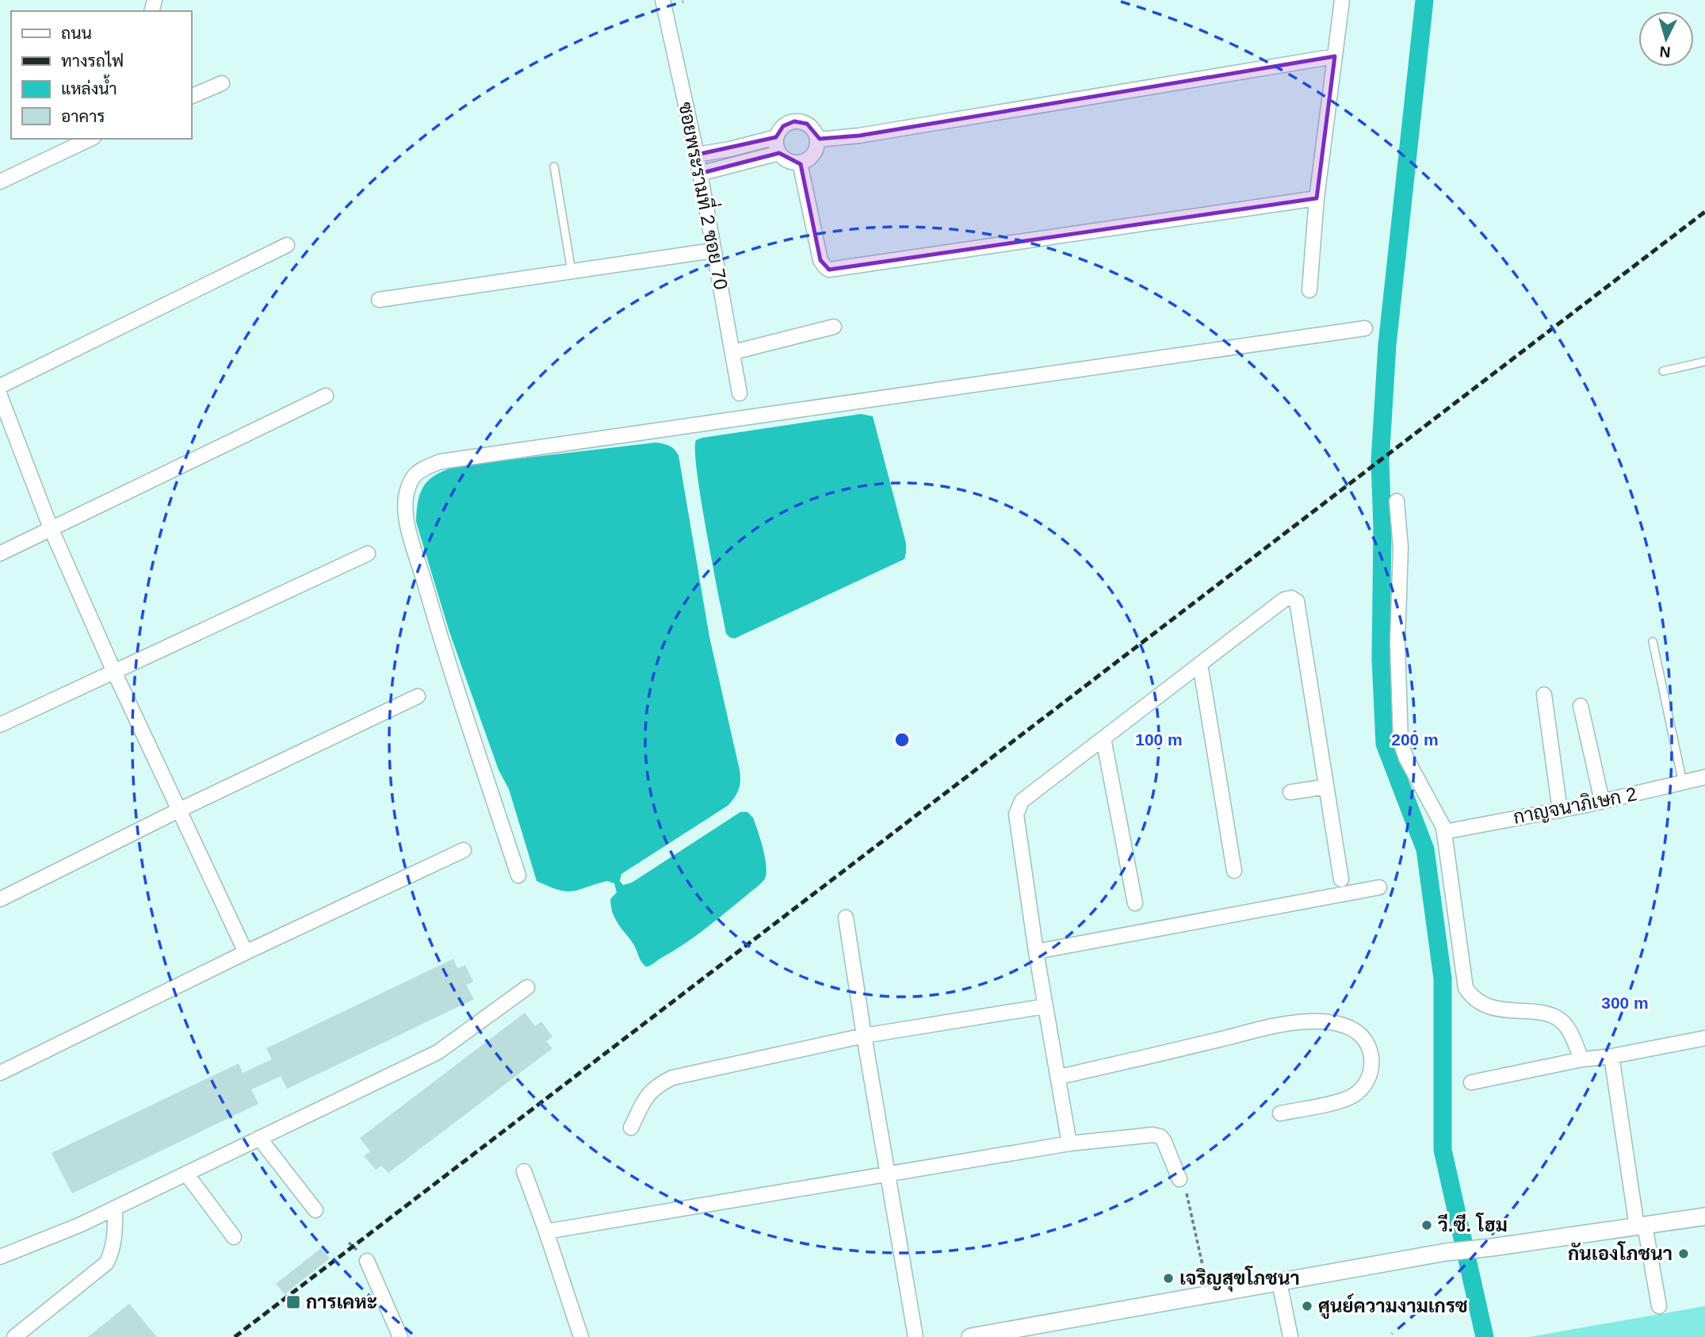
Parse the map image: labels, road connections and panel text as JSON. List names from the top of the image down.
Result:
{
  "streets": {
    "street": ["ซอยพระรามที่ 2 ซอย 70", "กาญจนาภิเษก 2"]
  },
  "places": {
    "other": [
      "วี.ซี. โฮม",
      "กันเองโภชนา",
      "เจริญสุขโภชนา",
      "ศูนย์ความงามเกรซ"
    ],
    "transit": ["การเคหะ"]
  },
  "legend": [
    "ถนน",
    "ทางรถไฟ",
    "แหล่งน้ำ",
    "อาคาร"
  ],
  "north": "bottom",
  "rings": ["100 m", "200 m", "300 m"]
}
